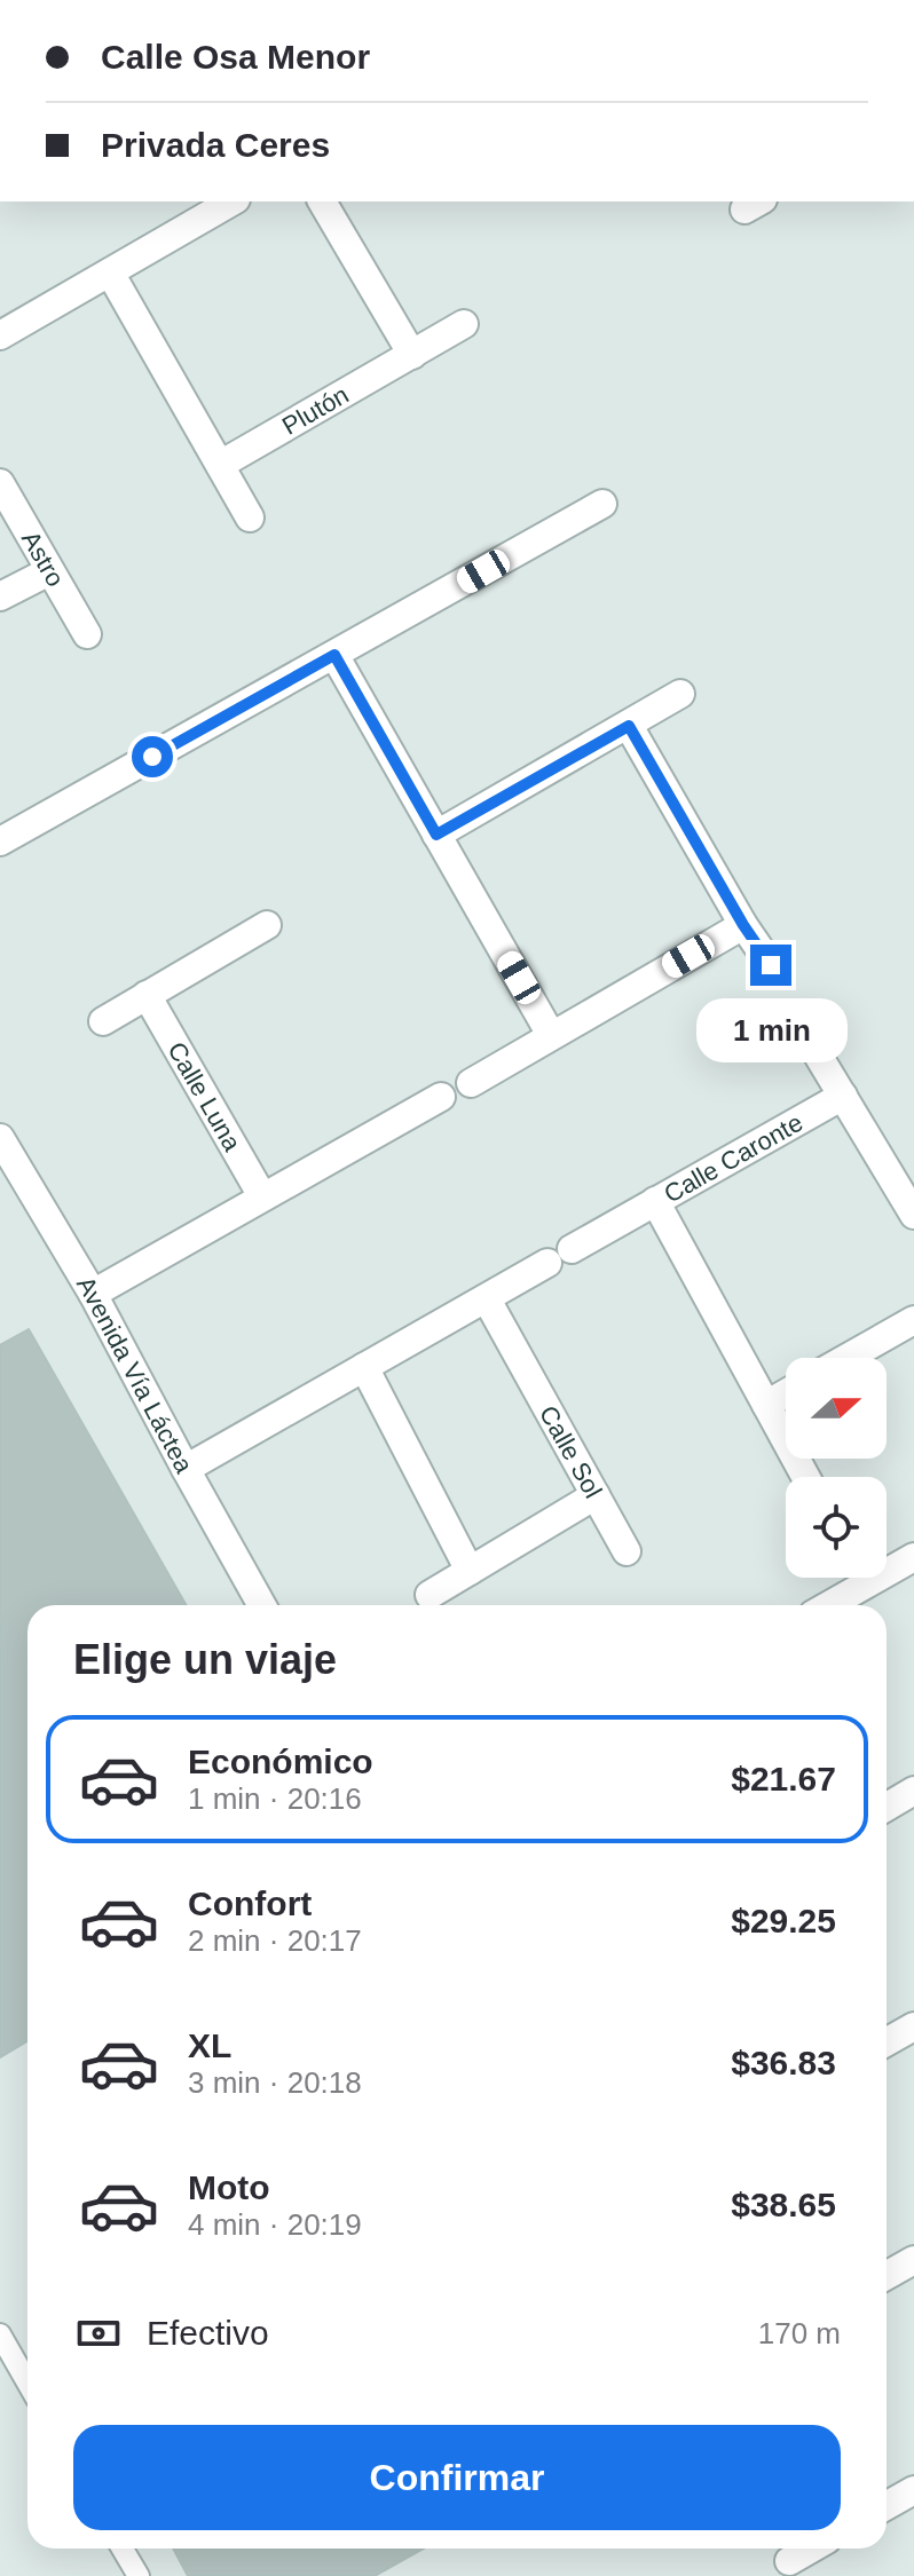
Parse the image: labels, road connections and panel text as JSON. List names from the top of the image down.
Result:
{
  "streets": {
    "street": [
      "Plutón",
      "Astro",
      "Calle Luna",
      "Calle Caronte",
      "Avenida Vía Láctea",
      "Calle Sol"
    ]
  },
  "north": "right",
  "page": {
    "banner": ["Calle Osa Menor", "Privada Ceres"],
    "bubble": "1 min",
    "heading": "Elige un viaje",
    "list": [
      {
        "name": "Económico",
        "note": "1 min · 20:16",
        "value": "$21.67"
      },
      {
        "name": "Confort",
        "note": "2 min · 20:17",
        "value": "$29.25"
      },
      {
        "name": "XL",
        "note": "3 min · 20:18",
        "value": "$36.83"
      },
      {
        "name": "Moto",
        "note": "4 min · 20:19",
        "value": "$38.65"
      }
    ],
    "pay": ["Efectivo", "170 m"],
    "buttons": "Confirmar"
  }
}
